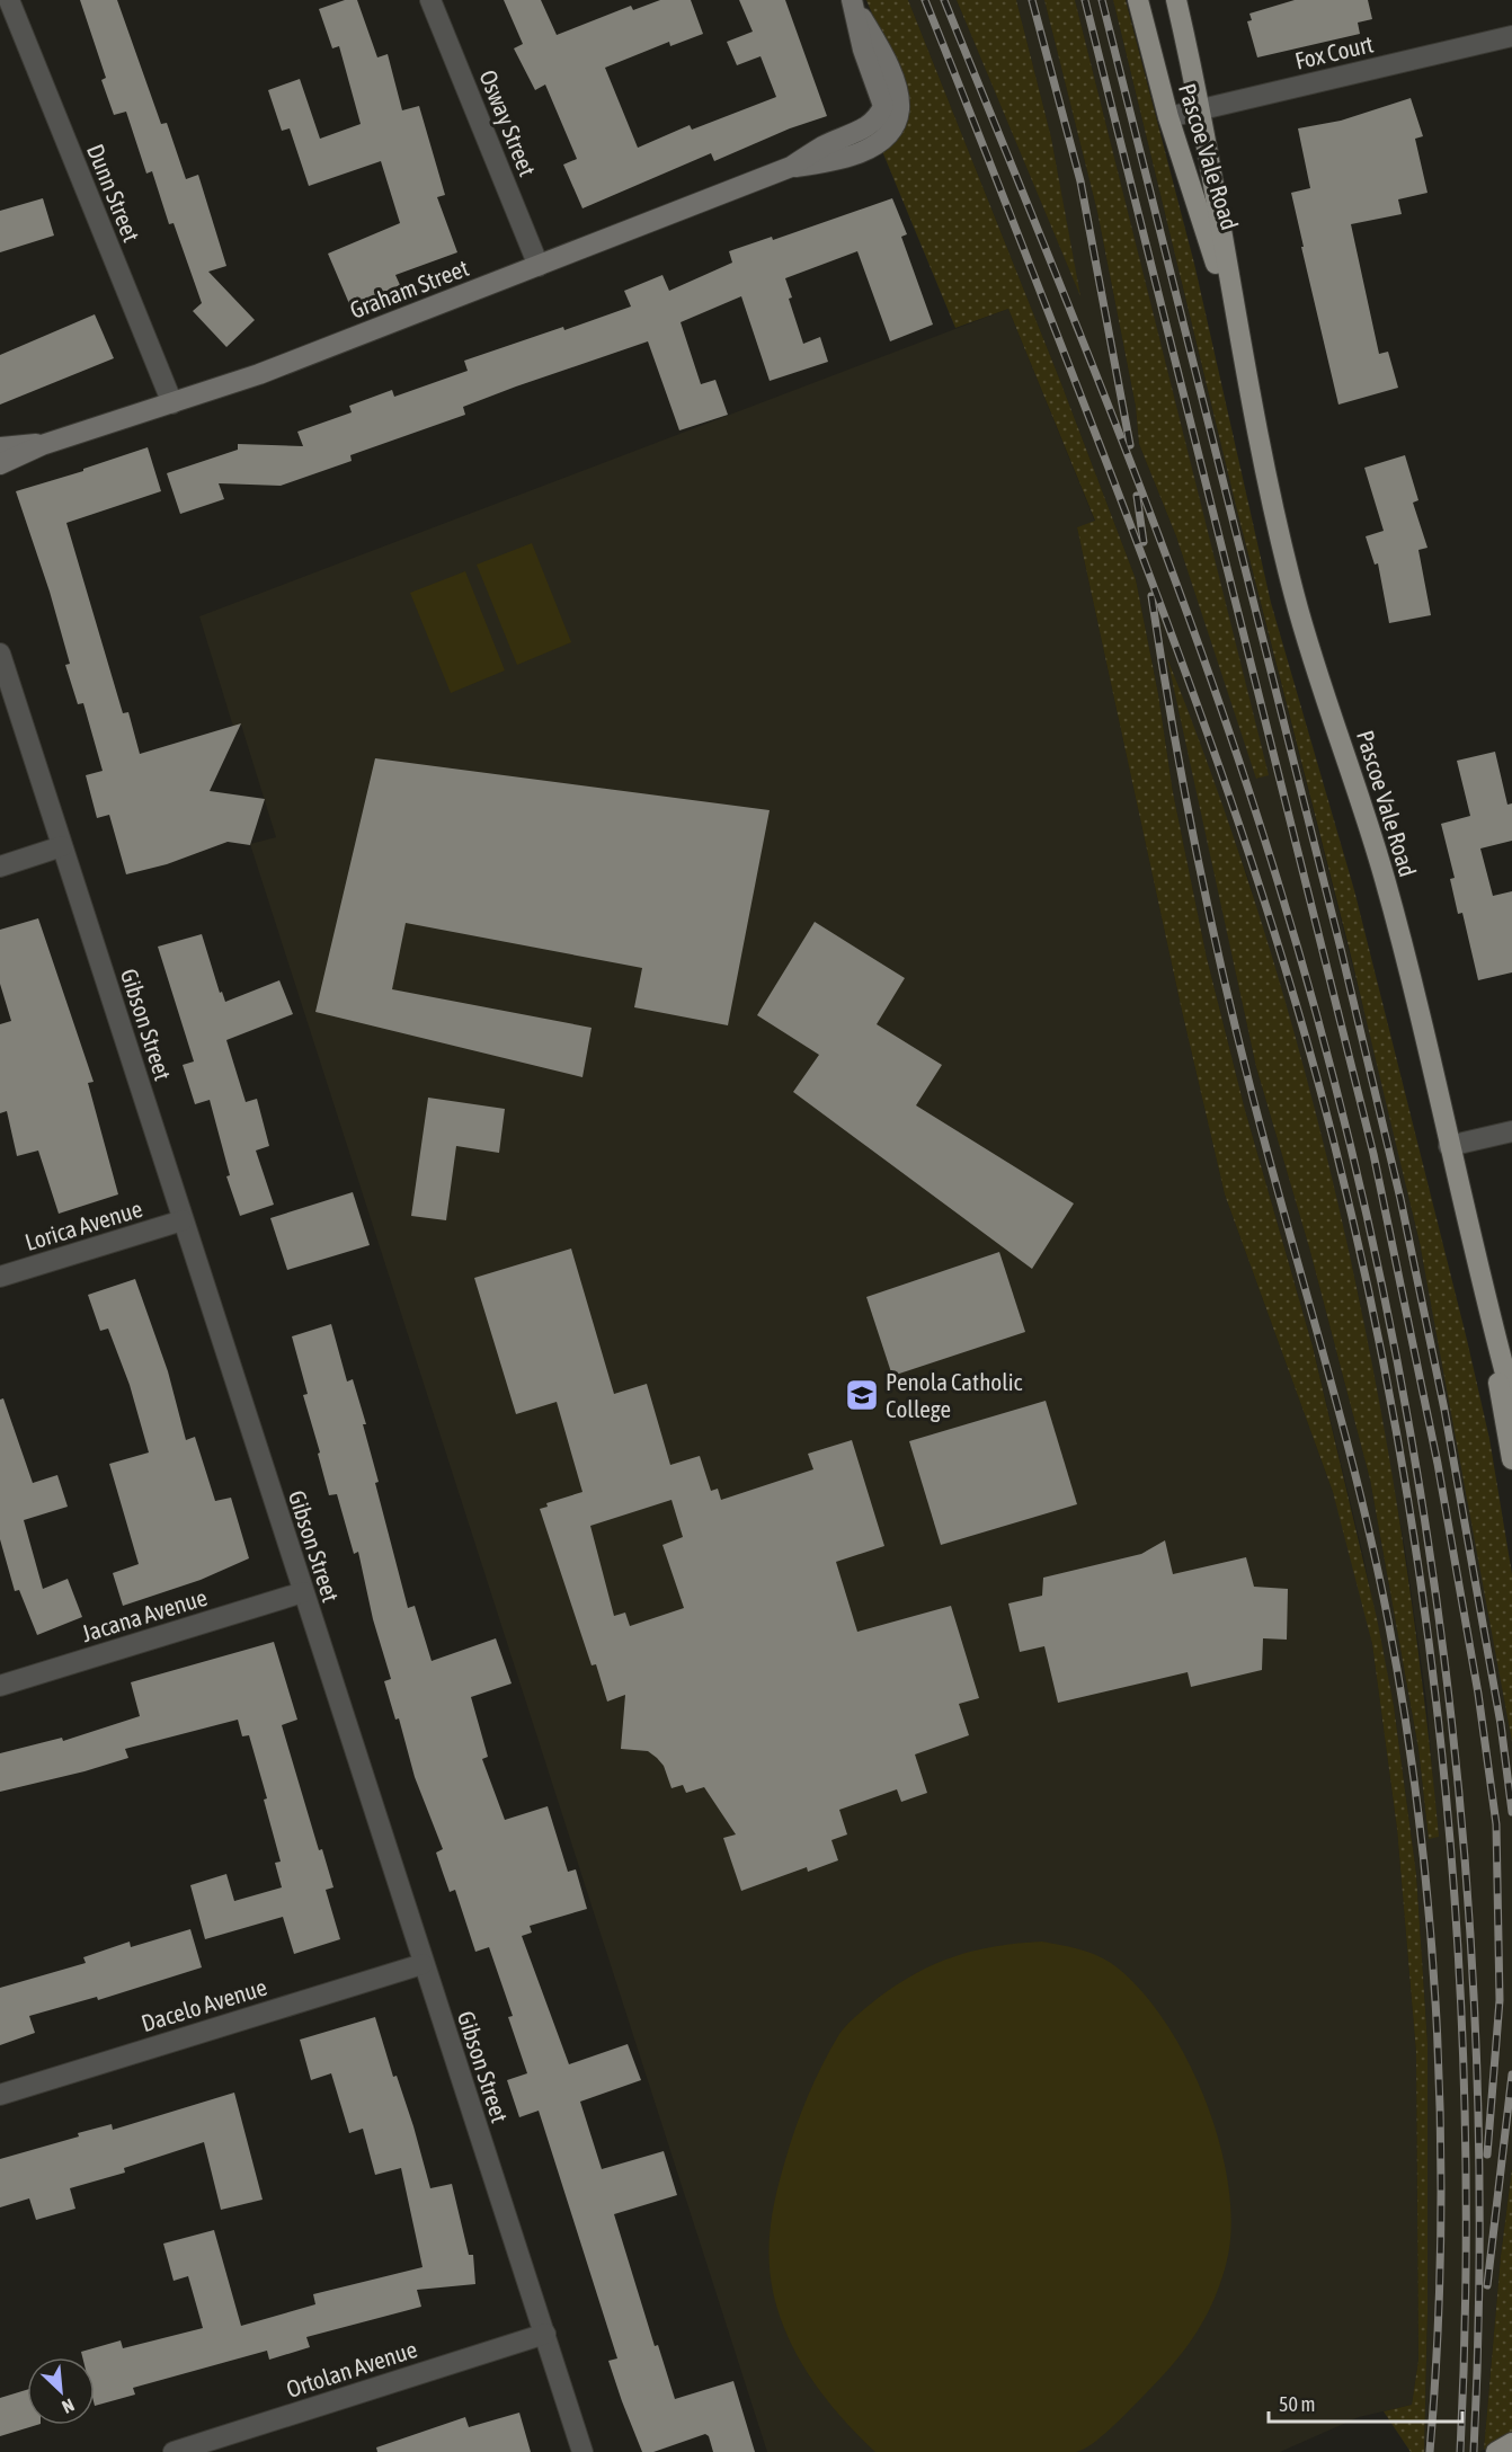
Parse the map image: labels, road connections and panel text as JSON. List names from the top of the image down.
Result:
{
  "streets": {
    "main road": ["Pascoe Vale Road"],
    "street": [
      "Fox Court",
      "Osway Street",
      "Dunn Street",
      "Graham Street",
      "Gibson Street",
      "Lorica Avenue",
      "Jacana Avenue",
      "Dacelo Avenue",
      "Ortolan Avenue"
    ]
  },
  "crossings": [
    ["Fox Court", "Pascoe Vale Road"],
    ["Osway Street", "Graham Street"],
    ["Dunn Street", "Graham Street"],
    ["Gibson Street", "Lorica Avenue"],
    ["Gibson Street", "Jacana Avenue"],
    ["Gibson Street", "Dacelo Avenue"],
    ["Gibson Street", "Ortolan Avenue"]
  ],
  "places": {
    "school or university": ["Penola Catholic College"]
  },
  "scale_bar": "50 m",
  "north": "bottom right"
}
